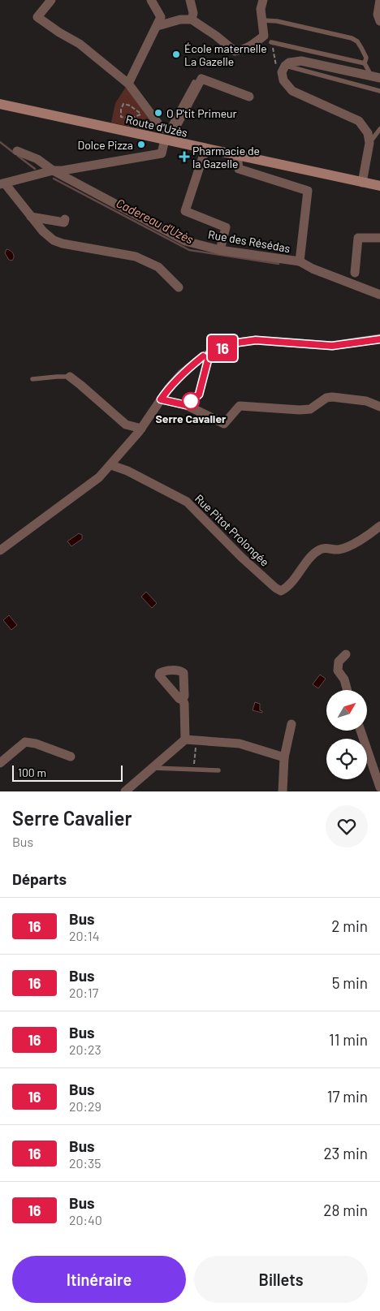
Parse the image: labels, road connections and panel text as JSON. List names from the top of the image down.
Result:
{
  "streets": {
    "main road": ["Route d'Uzès"],
    "street": ["Rue des Résédas", "Rue Pitot Prolongée"]
  },
  "water": ["Cadereau d'Uzès"],
  "places": {
    "other": [
      "École maternelle La Gazelle",
      "O P'tit Primeur",
      "Dolce Pizza",
      "Serre Cavalier"
    ],
    "health": ["Pharmacie de la Gazelle"]
  },
  "lines": ["bus line 16"],
  "scale_bar": "100 m",
  "north": "top right",
  "page": {
    "on_map": "16",
    "scale": "100 m",
    "heading": [
      ["Serre Cavalier", "Bus"],
      "Départs"
    ],
    "list": [
      {
        "mark": "16",
        "name": "Bus",
        "note": "20:14",
        "value": "2 min"
      },
      {
        "mark": "16",
        "name": "Bus",
        "note": "20:17",
        "value": "5 min"
      },
      {
        "mark": "16",
        "name": "Bus",
        "note": "20:23",
        "value": "11 min"
      },
      {
        "mark": "16",
        "name": "Bus",
        "note": "20:29",
        "value": "17 min"
      },
      {
        "mark": "16",
        "name": "Bus",
        "note": "20:35",
        "value": "23 min"
      },
      {
        "mark": "16",
        "name": "Bus",
        "note": "20:40",
        "value": "28 min"
      }
    ],
    "buttons": ["Itinéraire", "Billets"]
  }
}
